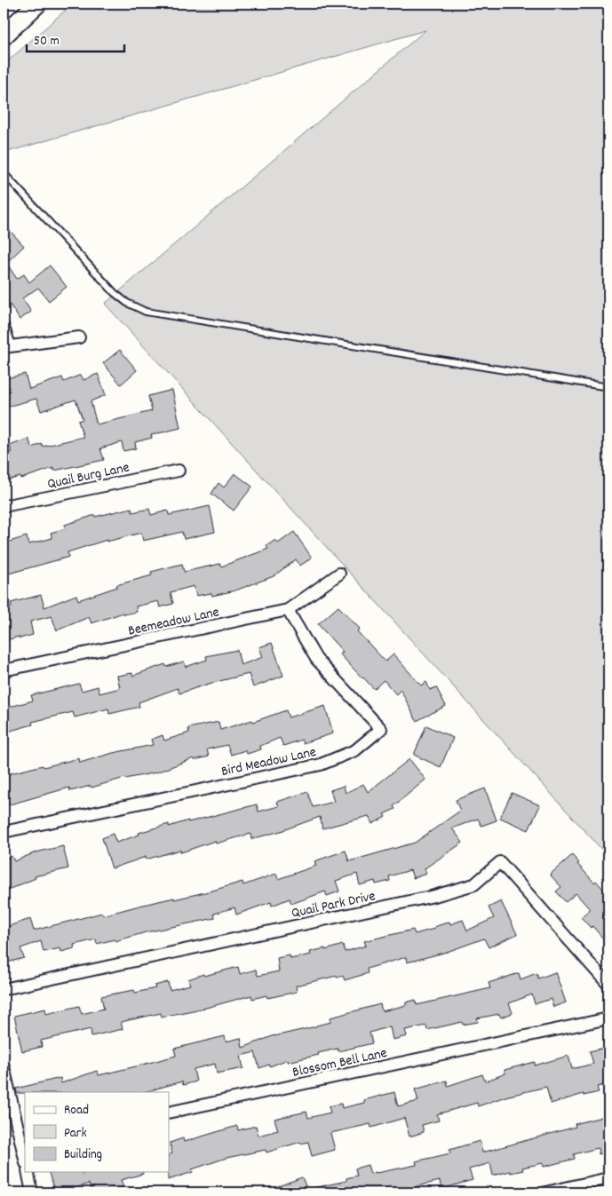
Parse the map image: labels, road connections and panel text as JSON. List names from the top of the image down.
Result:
{
  "streets": {
    "street": [
      "Quail Burg Lane",
      "Beemeadow Lane",
      "Bird Meadow Lane",
      "Quail Park Drive",
      "Blossom Bell Lane"
    ]
  },
  "crossings": [
    ["Beemeadow Lane", "Bird Meadow Lane"]
  ],
  "legend": ["Road", "Park", "Building"],
  "scale_bar": "50 m"
}
